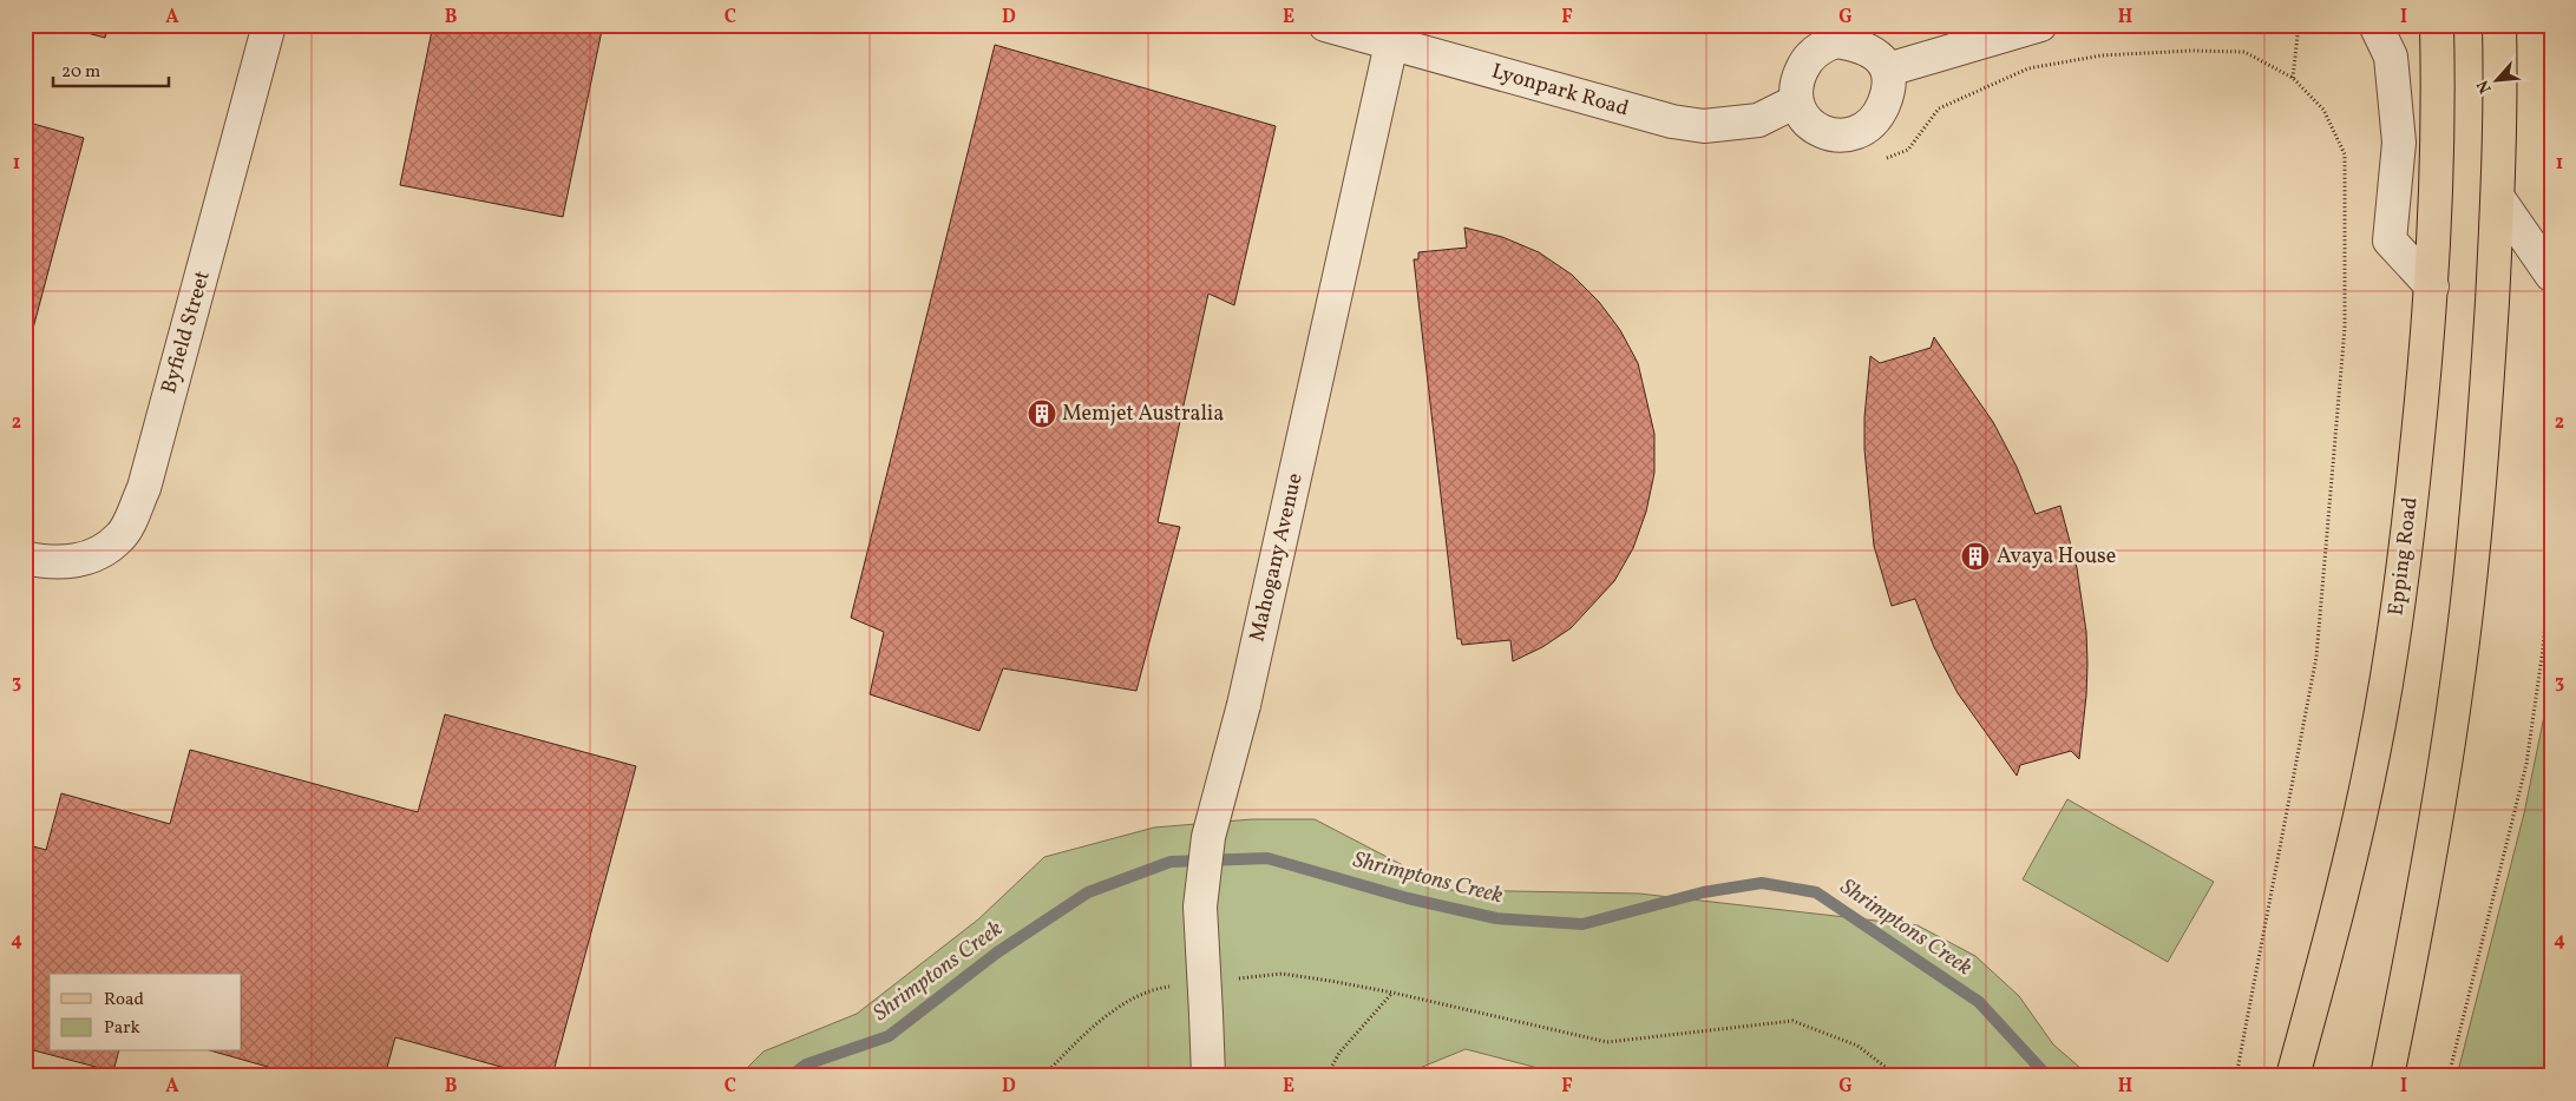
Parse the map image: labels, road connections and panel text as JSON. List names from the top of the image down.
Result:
{
  "streets": {
    "main road": ["Epping Road"],
    "street": ["Lyonpark Road", "Byfield Street", "Mahogany Avenue"]
  },
  "crossings": [
    ["Lyonpark Road", "Mahogany Avenue"]
  ],
  "water": ["Shrimptons Creek"],
  "places": {
    "building": ["Memjet Australia", "Avaya House"]
  },
  "legend": ["Road", "Park"],
  "scale_bar": "20 m",
  "north": "bottom left",
  "grid": {
    "columns": [
      "A",
      "B",
      "C",
      "D",
      "E",
      "F",
      "G",
      "H",
      "I"
    ],
    "rows": [
      "1",
      "2",
      "3",
      "4"
    ]
  }
}
